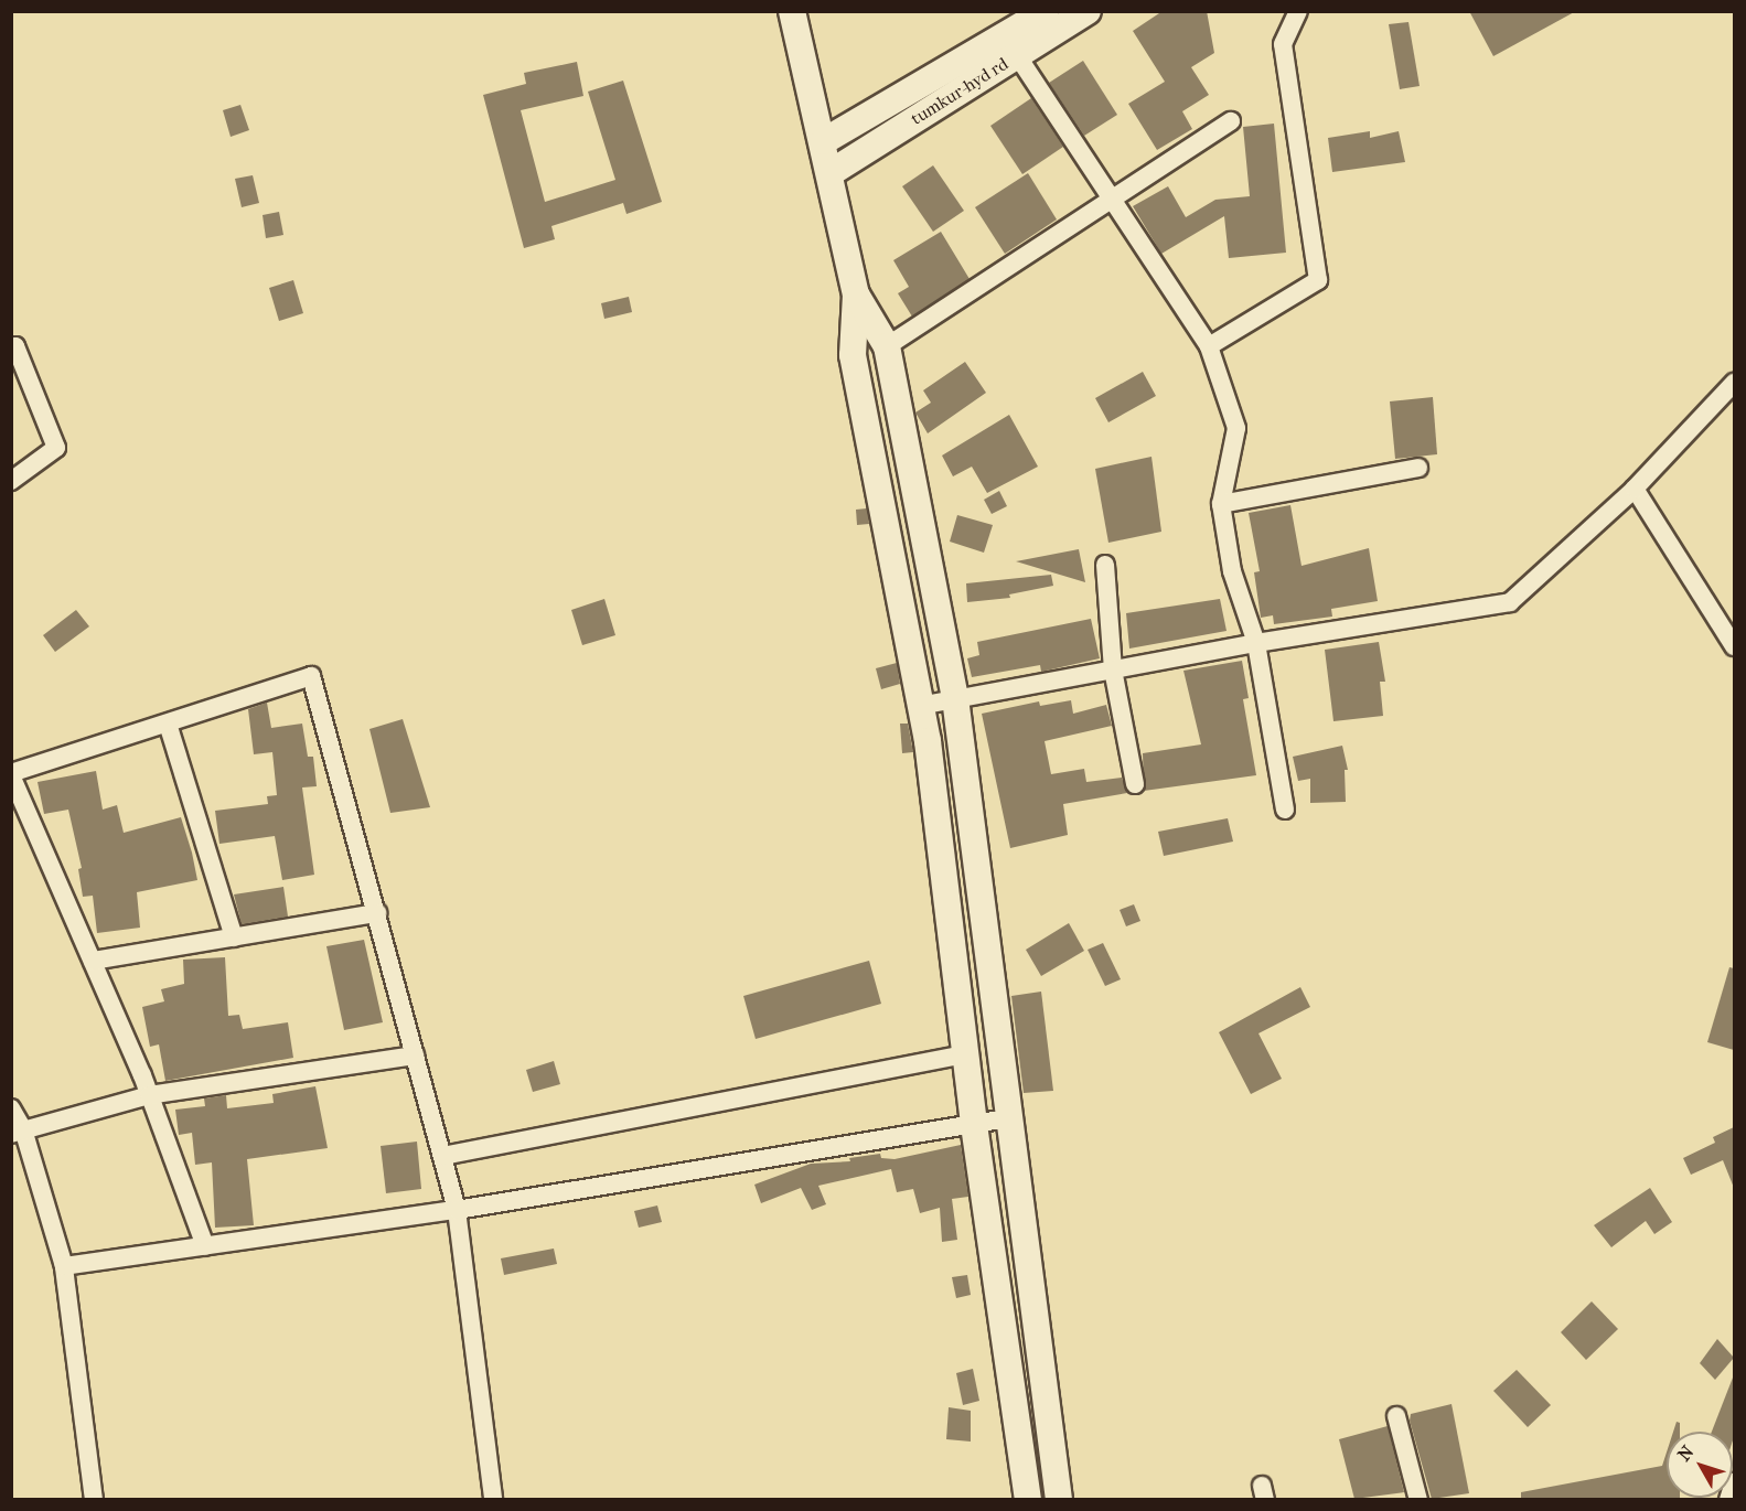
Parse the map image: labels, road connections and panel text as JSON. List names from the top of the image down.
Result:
{
  "streets": {
    "main road": ["tumkur-hyd rd"]
  },
  "north": "top left"
}
